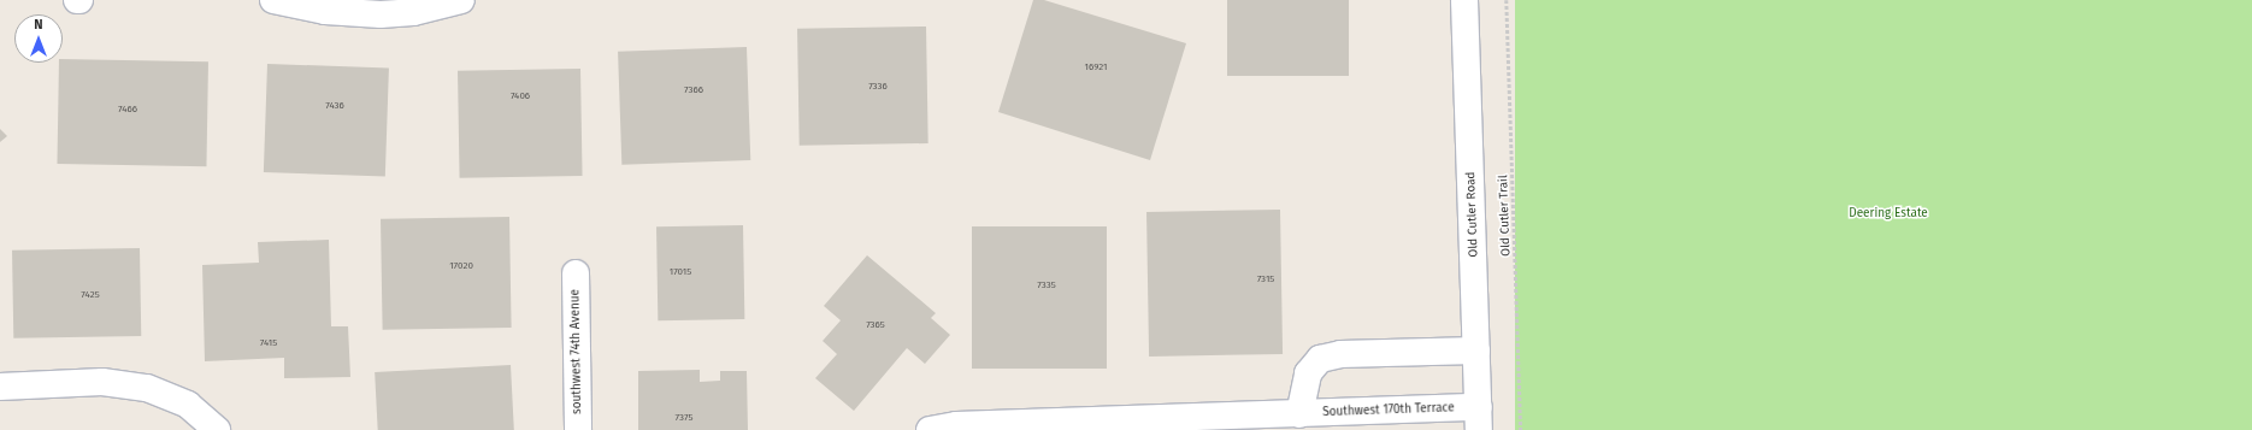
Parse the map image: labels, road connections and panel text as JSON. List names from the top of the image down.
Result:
{
  "streets": {
    "street": ["Old Cutler Road", "southwest 74th Avenue", "Southwest 170th Terrace"],
    "path": ["Old Cutler Trail"]
  },
  "crossings": [
    ["Old Cutler Road", "Southwest 170th Terrace"]
  ],
  "parks": ["Deering Estate"],
  "house_numbers": [
    "16921",
    "7336",
    "7366",
    "7406",
    "7436",
    "7466",
    "17020",
    "17015",
    "7315",
    "7335",
    "7425",
    "7365",
    "7415",
    "7375"
  ],
  "north": "top"
}
